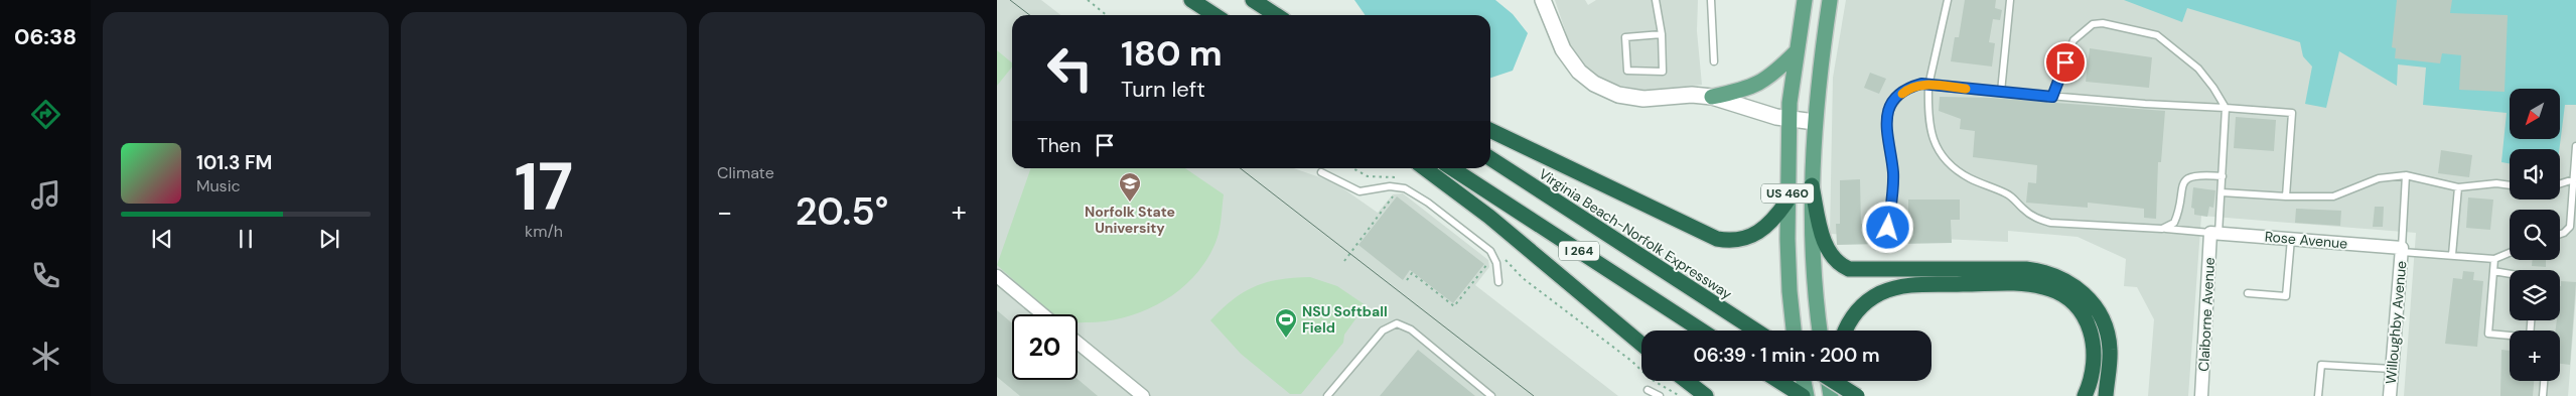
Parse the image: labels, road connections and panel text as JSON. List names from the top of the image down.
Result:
{
  "streets": {
    "highway": ["Virginia Beach-Norfolk Expressway", "I 264"],
    "main road": ["US 460"],
    "street": ["Rose Avenue", "Claiborne Avenue", "Willoughby Avenue"]
  },
  "crossings": [
    ["Rose Avenue", "Claiborne Avenue"],
    ["Rose Avenue", "Willoughby Avenue"]
  ],
  "places": {
    "school or university": ["Norfolk State University"],
    "sports": ["NSU Softball Field"]
  },
  "north": "bottom left",
  "page": {
    "tabs": "06:38",
    "tile": [
      ["17", "km/h"],
      "Climate"
    ],
    "turn": ["180 m", "Turn left"],
    "map_buttons": "+",
    "then": "Then",
    "song": ["101.3 FM", "Music"],
    "heat": ["−", "20.5°", "+"],
    "limit": "20",
    "trip": "06:39 · 1 min · 200 m"
  }
}
